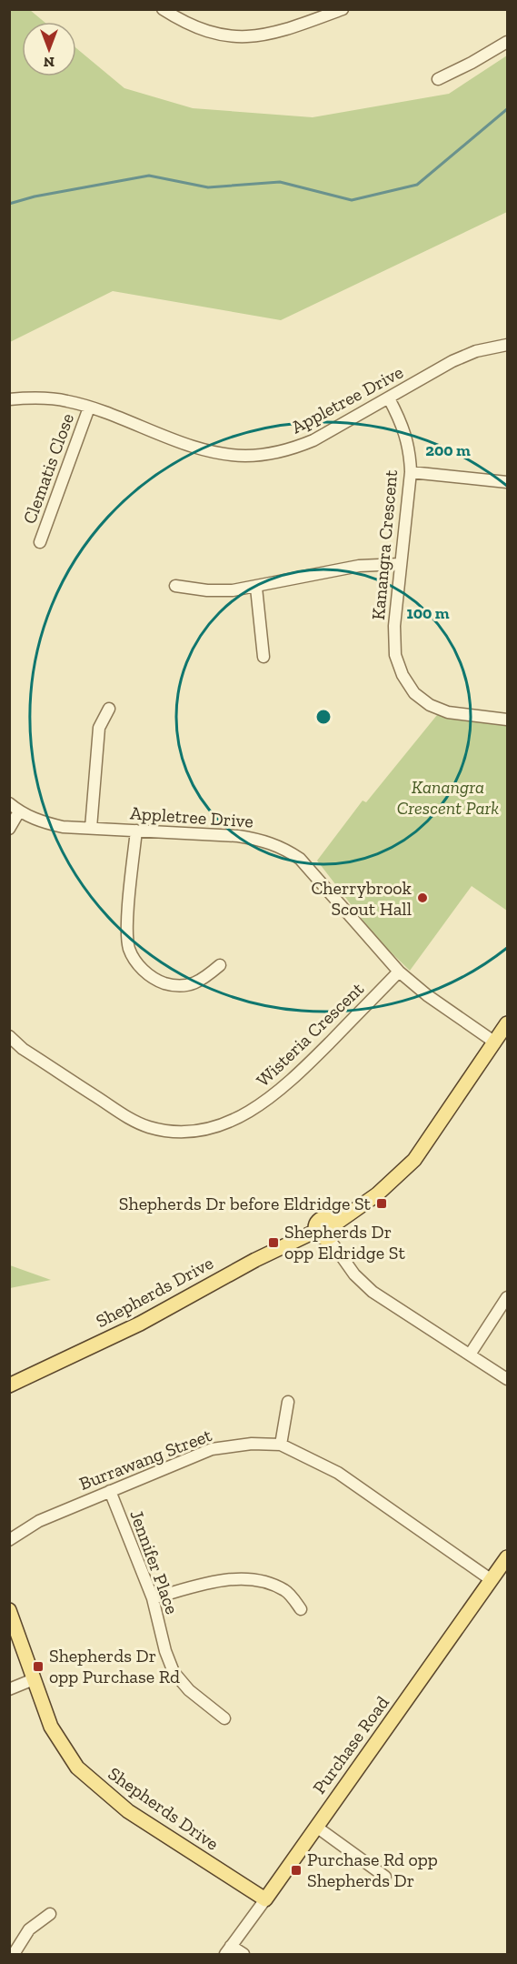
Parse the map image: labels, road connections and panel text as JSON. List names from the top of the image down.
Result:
{
  "streets": {
    "main road": ["Shepherds Drive", "Purchase Road"],
    "street": [
      "Appletree Drive",
      "Clematis Close",
      "Kanangra Crescent",
      "Wisteria Crescent",
      "Burrawang Street",
      "Jennifer Place"
    ]
  },
  "crossings": [
    ["Appletree Drive", "Clematis Close"],
    ["Appletree Drive", "Kanangra Crescent"],
    ["Appletree Drive", "Wisteria Crescent"],
    ["Appletree Drive", "Shepherds Drive"],
    ["Shepherds Drive", "Purchase Road"],
    ["Burrawang Street", "Jennifer Place"],
    ["Burrawang Street", "Purchase Road"]
  ],
  "parks": ["Kanangra Crescent Park"],
  "places": {
    "other": ["Cherrybrook Scout Hall"],
    "transit": [
      "Shepherds Dr before Eldridge St",
      "Shepherds Dr opp Eldridge St",
      "Shepherds Dr opp Purchase Rd",
      "Purchase Rd opp Shepherds Dr"
    ]
  },
  "north": "bottom",
  "rings": ["200 m", "100 m"]
}
